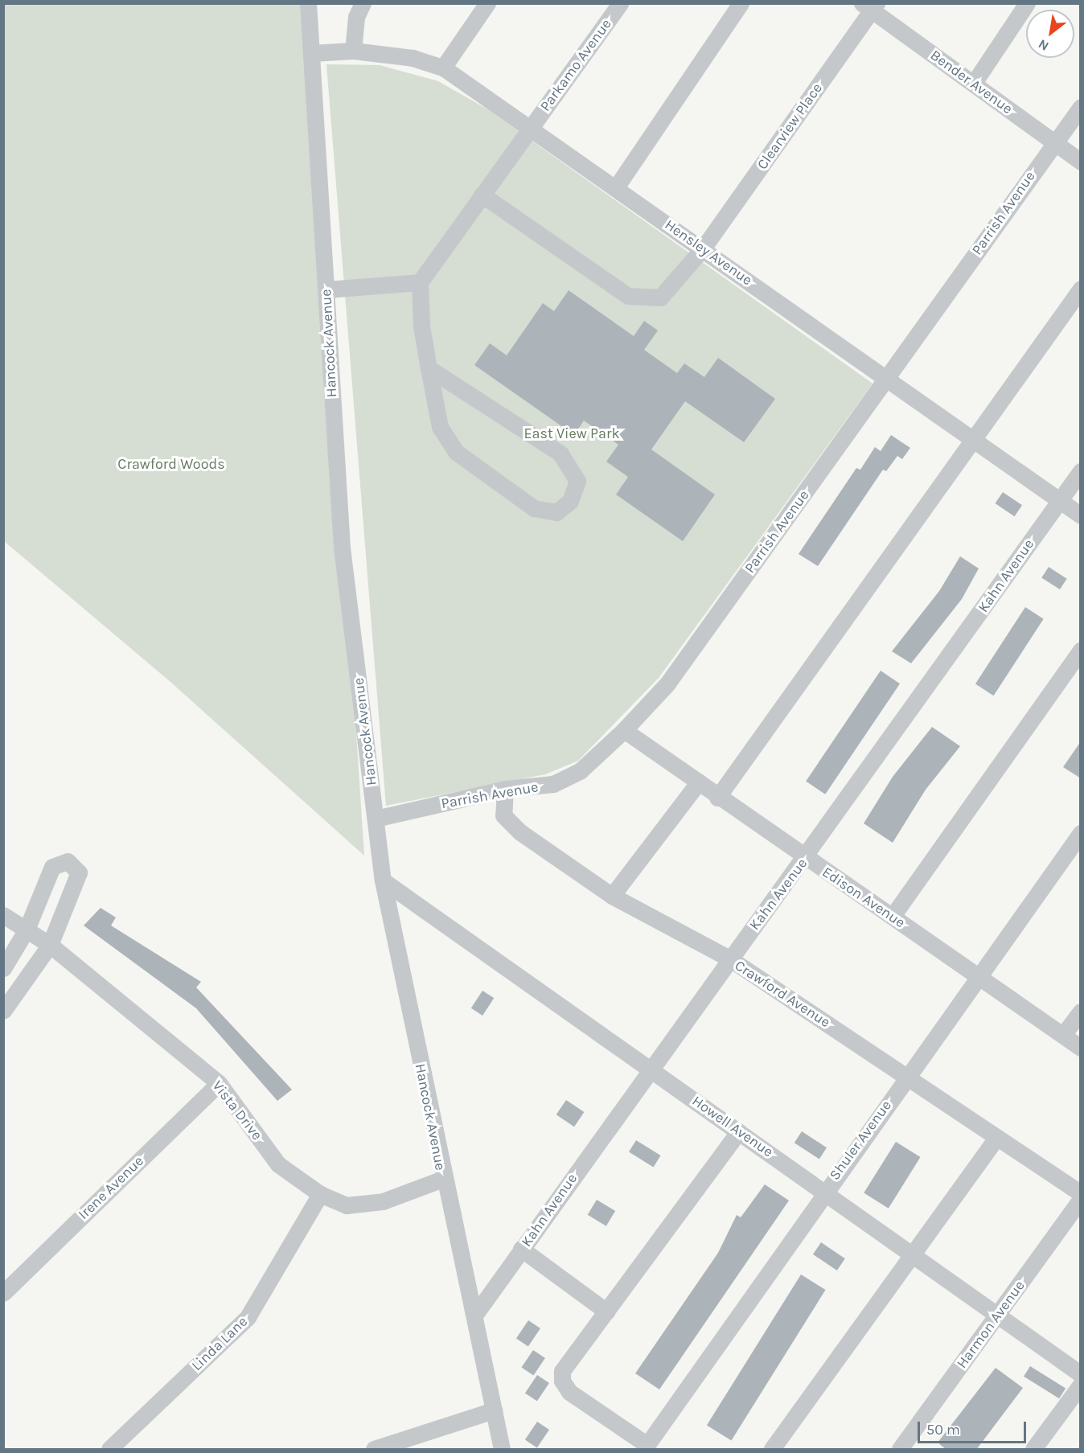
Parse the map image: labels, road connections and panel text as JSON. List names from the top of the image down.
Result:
{
  "streets": {
    "street": [
      "Parkamo Avenue",
      "Bender Avenue",
      "Clearview Place",
      "Parrish Avenue",
      "Hensley Avenue",
      "Hancock Avenue",
      "Kahn Avenue",
      "Edison Avenue",
      "Crawford Avenue",
      "Vista Drive",
      "Howell Avenue",
      "Shuler Avenue",
      "Irene Avenue",
      "Harmon Avenue",
      "Linda Lane"
    ]
  },
  "crossings": [
    ["Parkamo Avenue", "Clearview Place"],
    ["Parkamo Avenue", "Hensley Avenue"],
    ["Bender Avenue", "Clearview Place"],
    ["Bender Avenue", "Parrish Avenue"],
    ["Clearview Place", "Hensley Avenue"],
    ["Parrish Avenue", "Hensley Avenue"],
    ["Parrish Avenue", "Hancock Avenue"],
    ["Parrish Avenue", "Edison Avenue"],
    ["Parrish Avenue", "Crawford Avenue"],
    ["Hensley Avenue", "Hancock Avenue"],
    ["Hensley Avenue", "Kahn Avenue"],
    ["Hancock Avenue", "Kahn Avenue"],
    ["Hancock Avenue", "Vista Drive"],
    ["Hancock Avenue", "Howell Avenue"],
    ["Kahn Avenue", "Edison Avenue"],
    ["Kahn Avenue", "Crawford Avenue"],
    ["Kahn Avenue", "Howell Avenue"],
    ["Edison Avenue", "Shuler Avenue"],
    ["Crawford Avenue", "Shuler Avenue"],
    ["Vista Drive", "Irene Avenue"],
    ["Vista Drive", "Linda Lane"],
    ["Howell Avenue", "Shuler Avenue"],
    ["Howell Avenue", "Harmon Avenue"]
  ],
  "parks": ["East View Park", "Crawford Woods"],
  "scale_bar": "50 m",
  "north": "bottom left"
}
